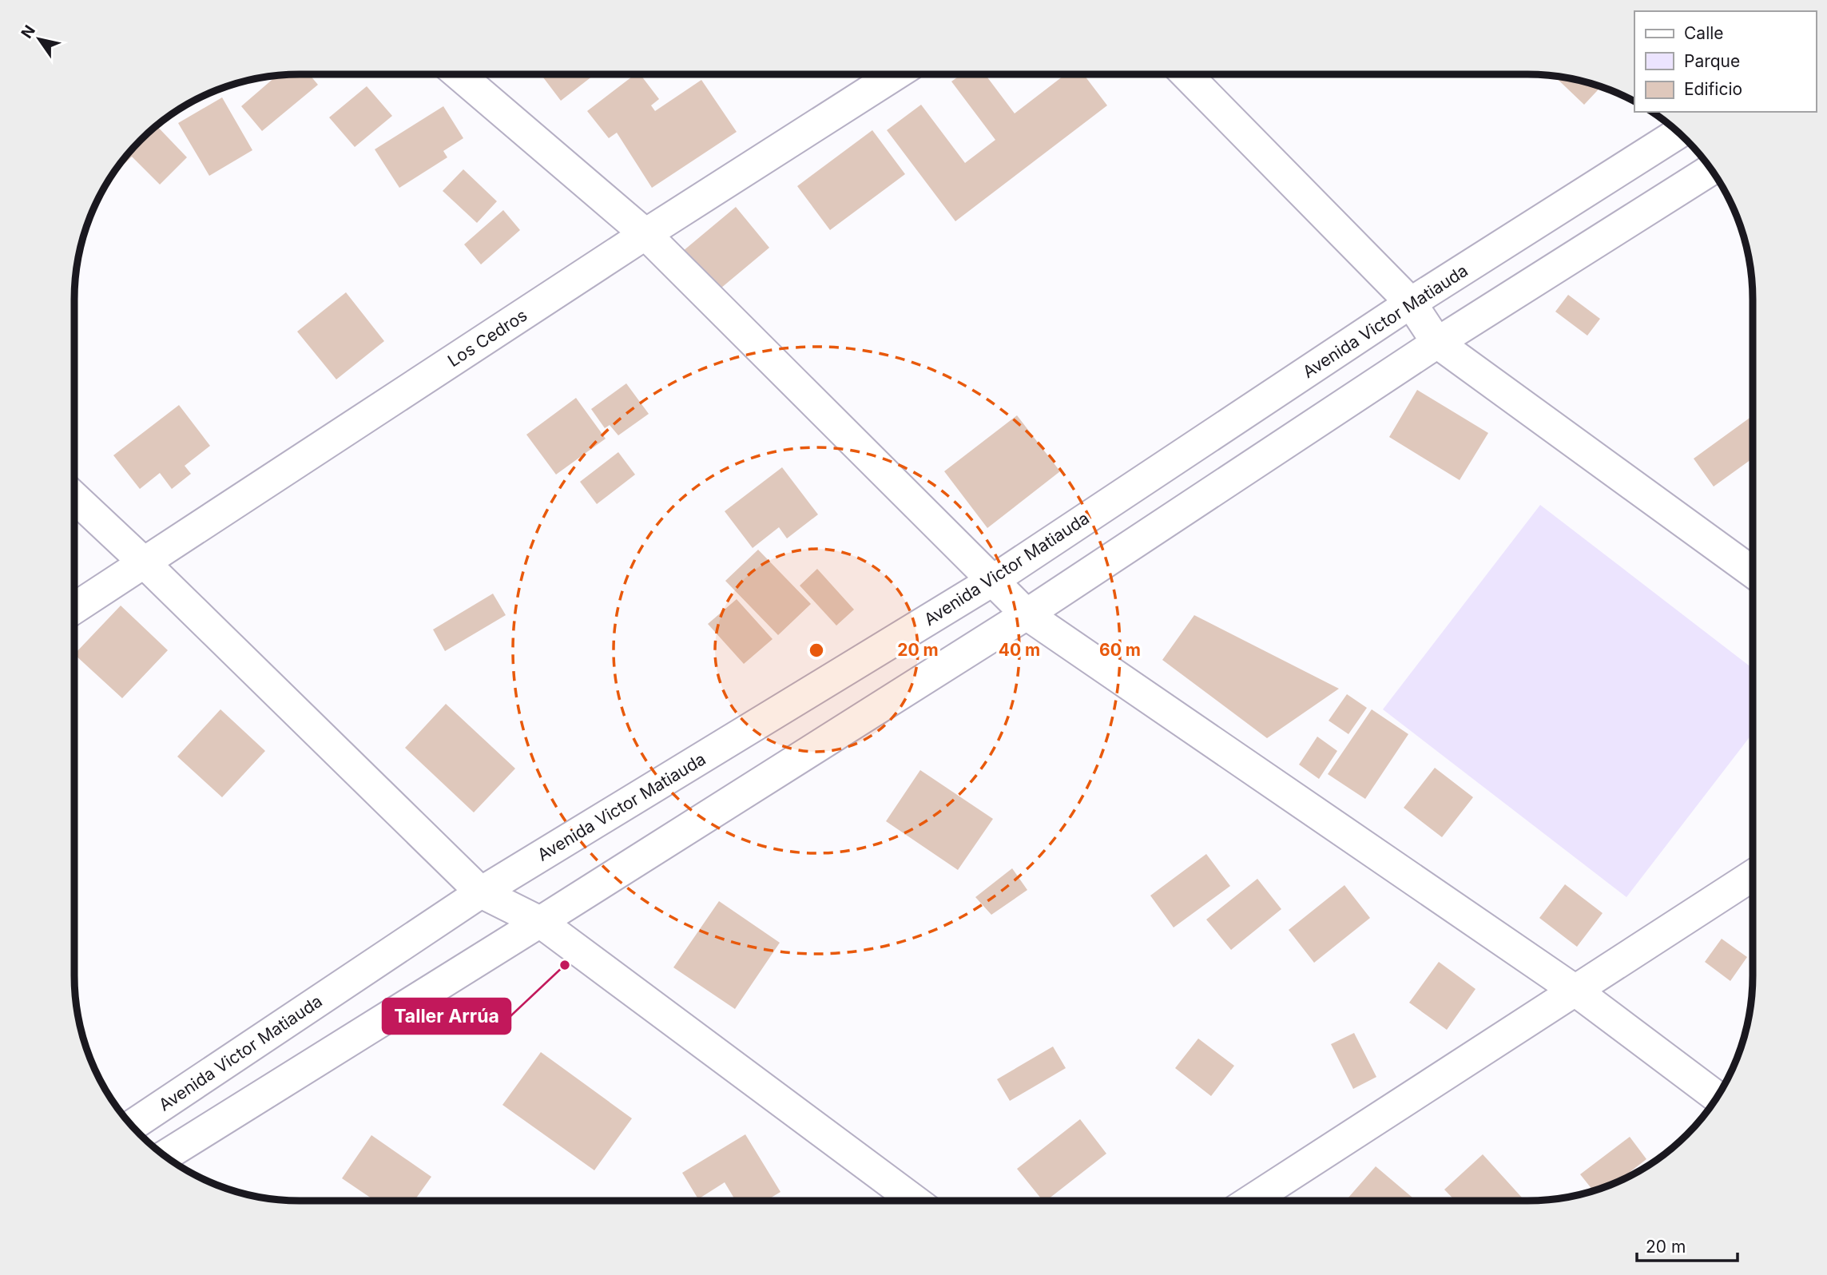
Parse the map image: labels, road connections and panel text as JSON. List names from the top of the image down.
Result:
{
  "streets": {
    "street": ["Avenida Victor Matiauda", "Los Cedros"]
  },
  "places": ["Taller Arrúa"],
  "legend": ["Calle", "Parque", "Edificio"],
  "scale_bar": "20 m",
  "north": "top left",
  "rings": ["20 m", "40 m", "60 m"]
}
